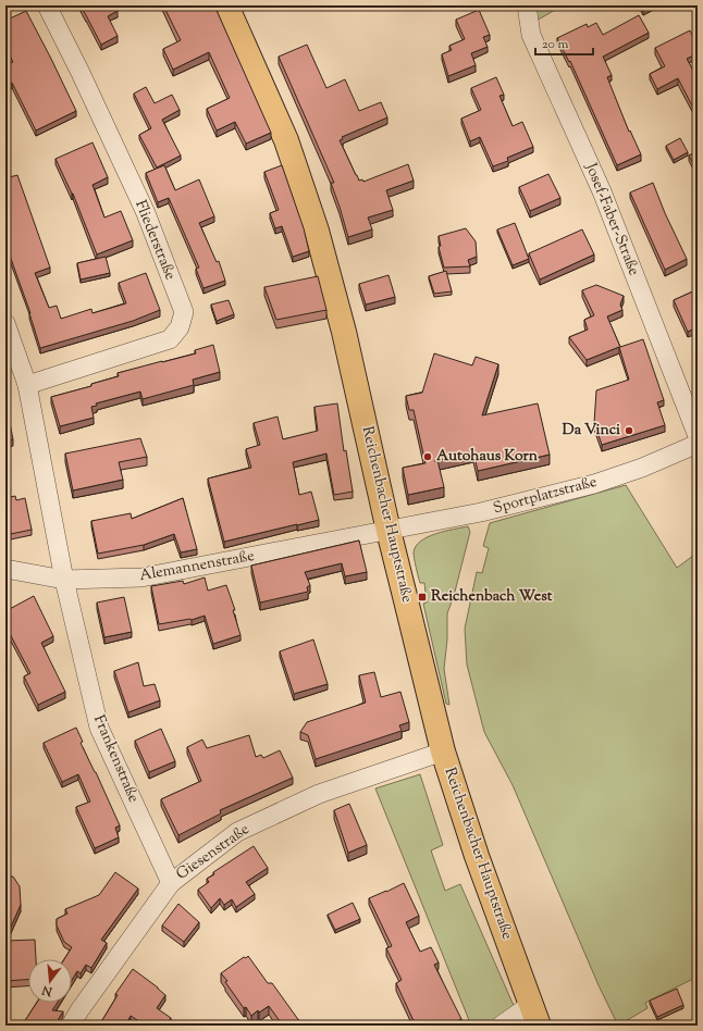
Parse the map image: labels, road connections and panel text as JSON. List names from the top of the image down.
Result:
{
  "streets": {
    "main road": ["Reichenbacher Hauptstraße"],
    "street": [
      "Josef-Faber-Straße",
      "Fliederstraße",
      "Sportplatzstraße",
      "Alemannenstraße",
      "Frankenstraße",
      "Giesenstraße"
    ]
  },
  "crossings": [
    ["Sportplatzstraße", "Reichenbacher Hauptstraße"],
    ["Sportplatzstraße", "Alemannenstraße"],
    ["Reichenbacher Hauptstraße", "Alemannenstraße"],
    ["Reichenbacher Hauptstraße", "Giesenstraße"],
    ["Alemannenstraße", "Frankenstraße"],
    ["Frankenstraße", "Giesenstraße"]
  ],
  "places": {
    "other": ["Da Vinci", "Autohaus Korn"],
    "transit": ["Reichenbach West"]
  },
  "scale_bar": "20 m",
  "north": "bottom"
}
